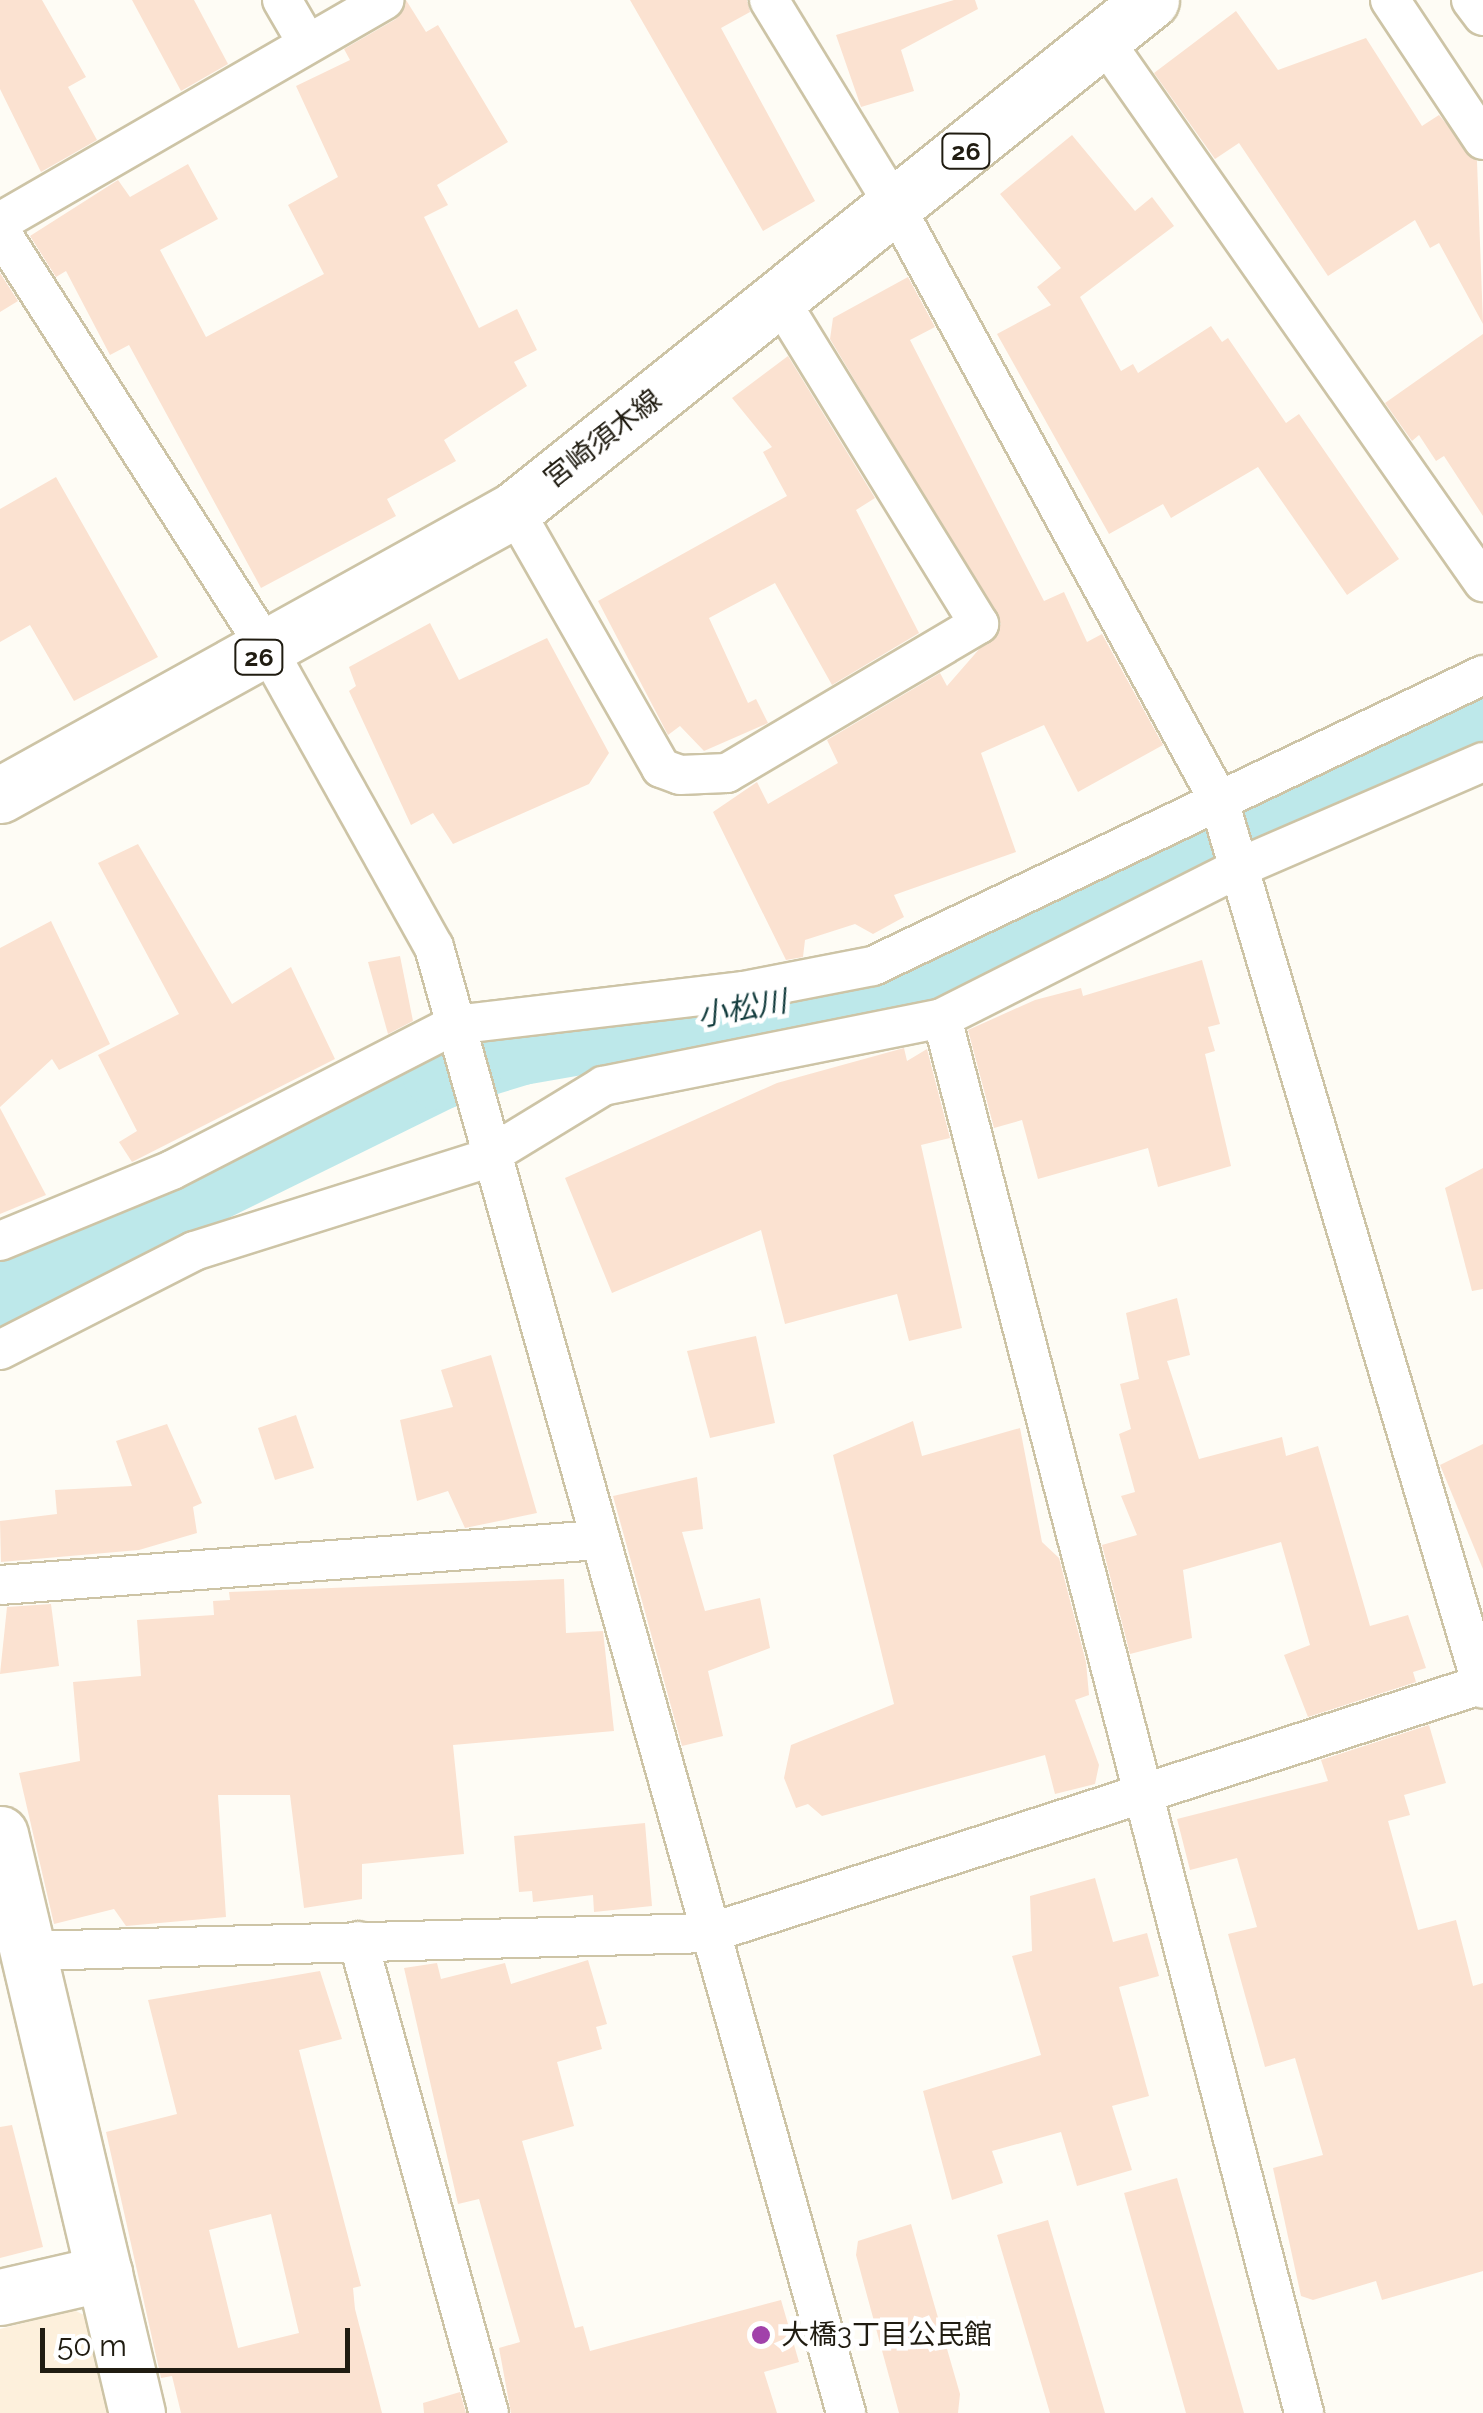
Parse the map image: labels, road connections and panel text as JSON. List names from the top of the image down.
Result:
{
  "streets": {
    "main road": ["26", "宮崎須木線"]
  },
  "water": ["小松川"],
  "places": ["大橋3丁目公民館"],
  "scale_bar": "50 m"
}
